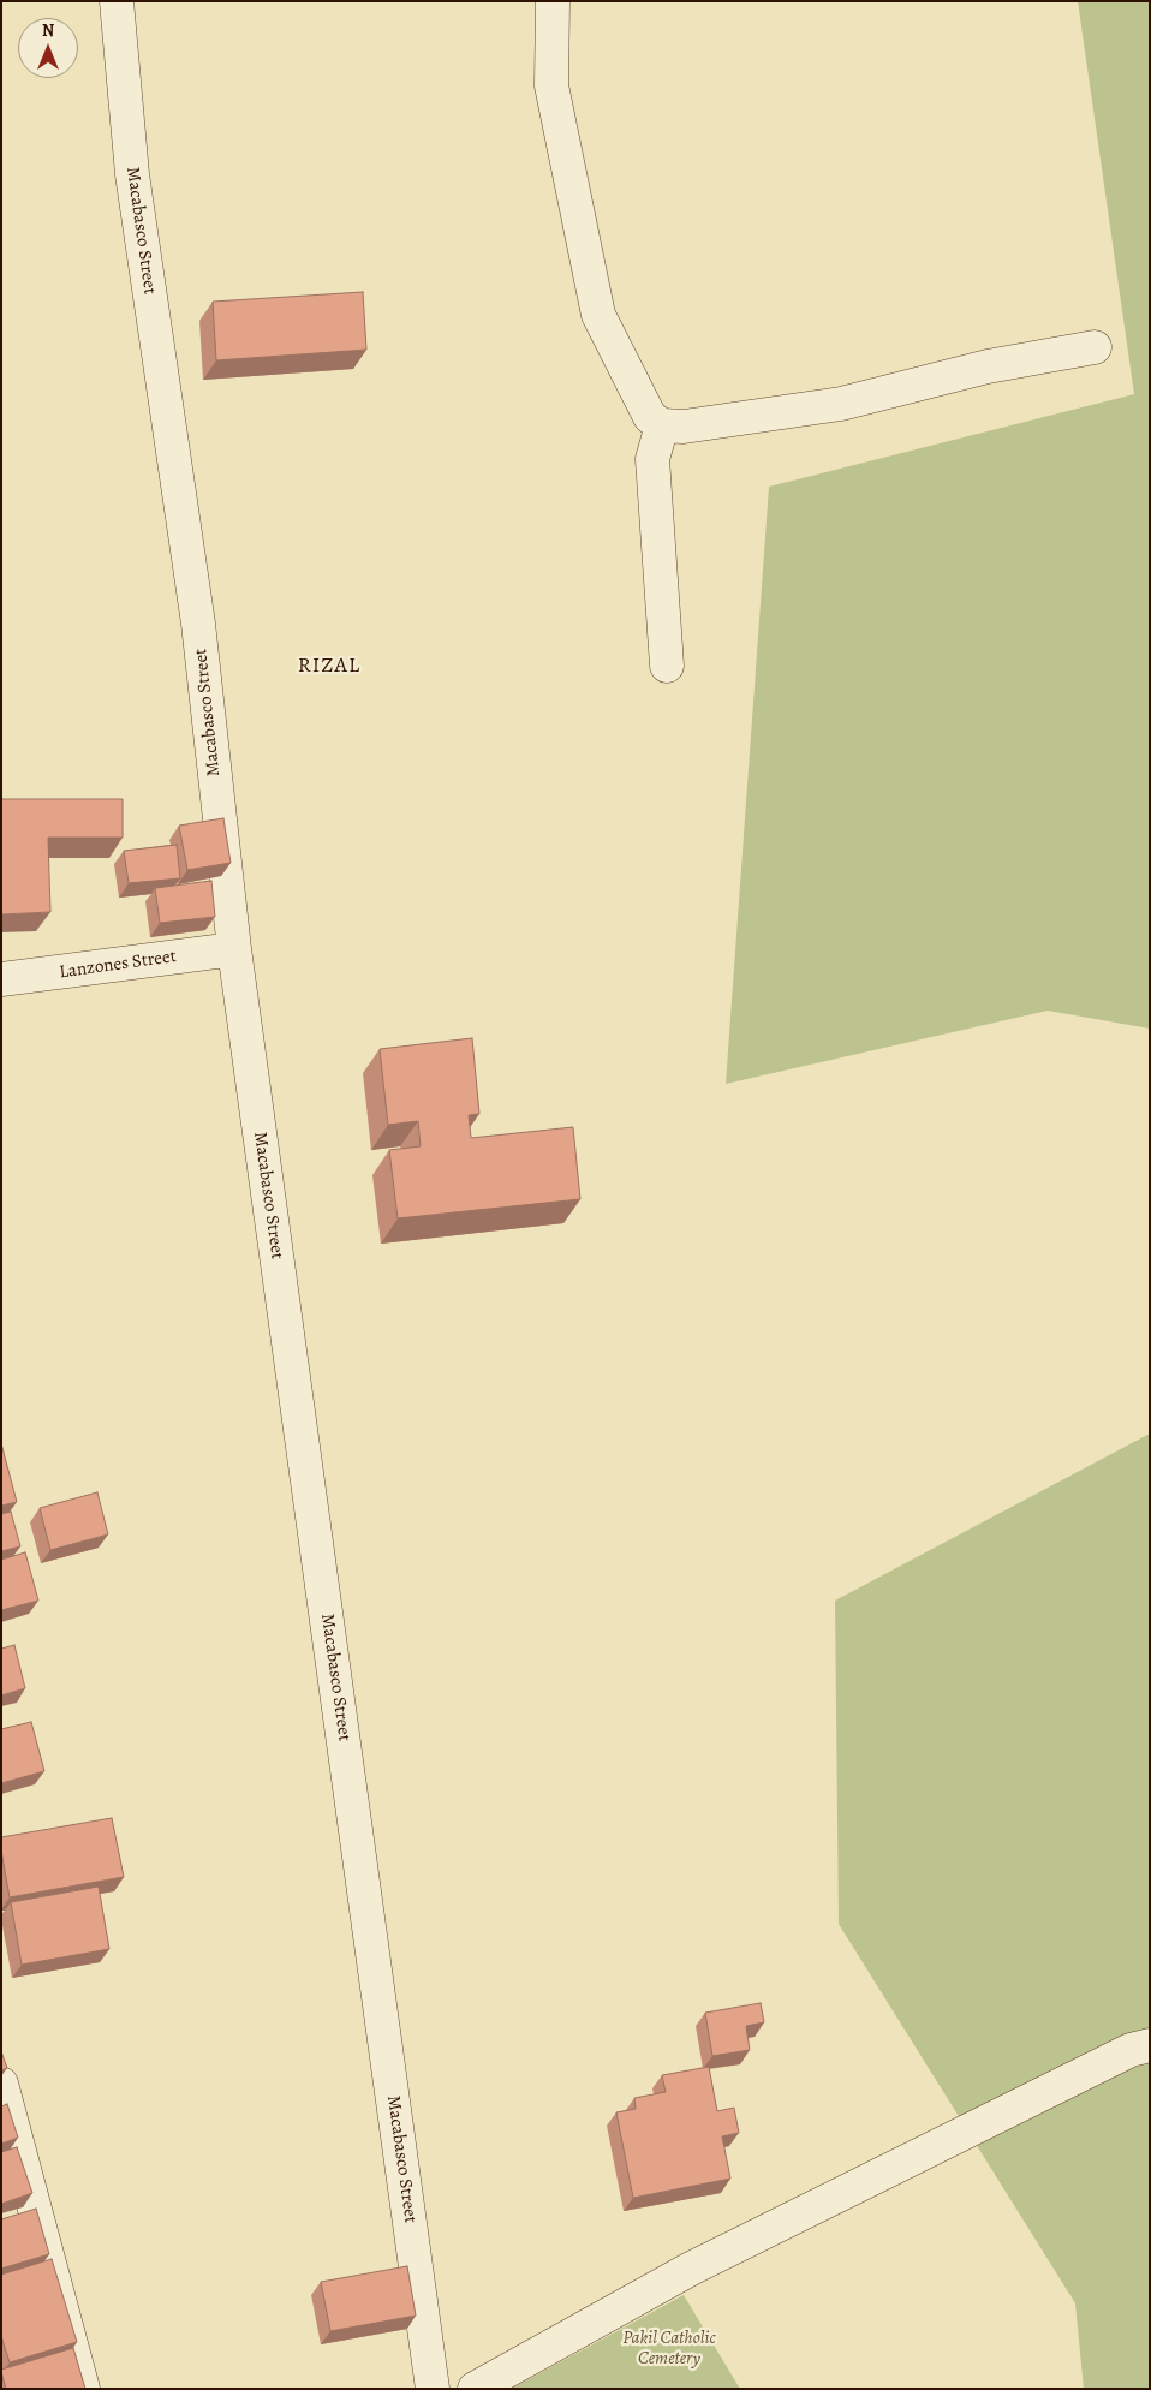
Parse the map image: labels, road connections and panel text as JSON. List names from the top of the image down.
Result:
{
  "streets": {
    "street": ["Macabasco Street", "Lanzones Street"]
  },
  "crossings": [
    ["Macabasco Street", "Lanzones Street"]
  ],
  "districts": ["RIZAL"],
  "parks": ["Pakil Catholic Cemetery"],
  "north": "top"
}
